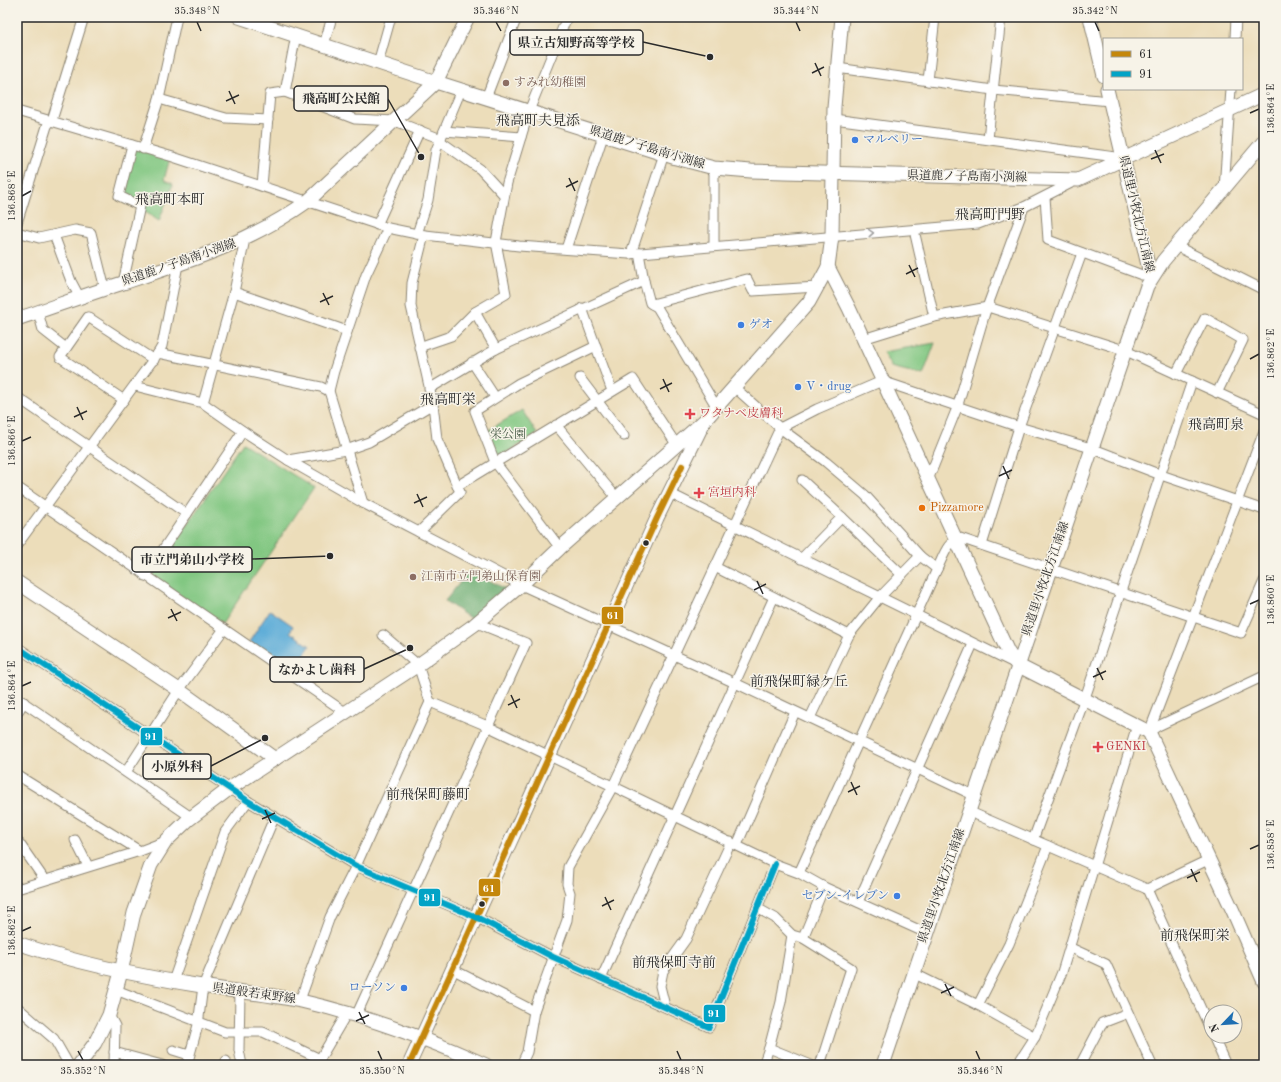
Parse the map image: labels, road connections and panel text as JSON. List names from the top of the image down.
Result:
{
  "streets": {
    "street": ["県道鹿ノ子島南小渕線", "県道里小牧北方江南線", "県道般若東野線"]
  },
  "crossings": [
    ["県道鹿ノ子島南小渕線", "県道里小牧北方江南線"]
  ],
  "districts": [
    "飛高町夫見添",
    "飛高町本町",
    "飛高町門野",
    "飛高町栄",
    "飛高町泉",
    "前飛保町緑ケ丘",
    "前飛保町藤町",
    "前飛保町栄",
    "前飛保町寺前"
  ],
  "parks": ["栄公園"],
  "places": {
    "other": [
      "県立古知野高等学校",
      "すみれ幼稚園",
      "マルベリー",
      "飛高町公民館",
      "ゲオ",
      "V・drug",
      "Pizzamore",
      "市立門弟山小学校",
      "江南市立門弟山保育園",
      "なかよし歯科",
      "小原外科",
      "セブン-イレブン",
      "ローソン"
    ],
    "health": ["ワタナベ皮膚科", "宮垣内科", "GENKI"]
  },
  "lines": ["transit line 61", "transit line 91"],
  "legend": ["61", "91"],
  "north": "bottom left",
  "coordinates": [
    "35.348°N",
    "35.346°N",
    "35.344°N",
    "35.342°N",
    "136.864°E",
    "136.868°E",
    "136.862°E",
    "136.866°E",
    "136.860°E",
    "136.858°E",
    "35.352°N",
    "35.350°N"
  ]
}
